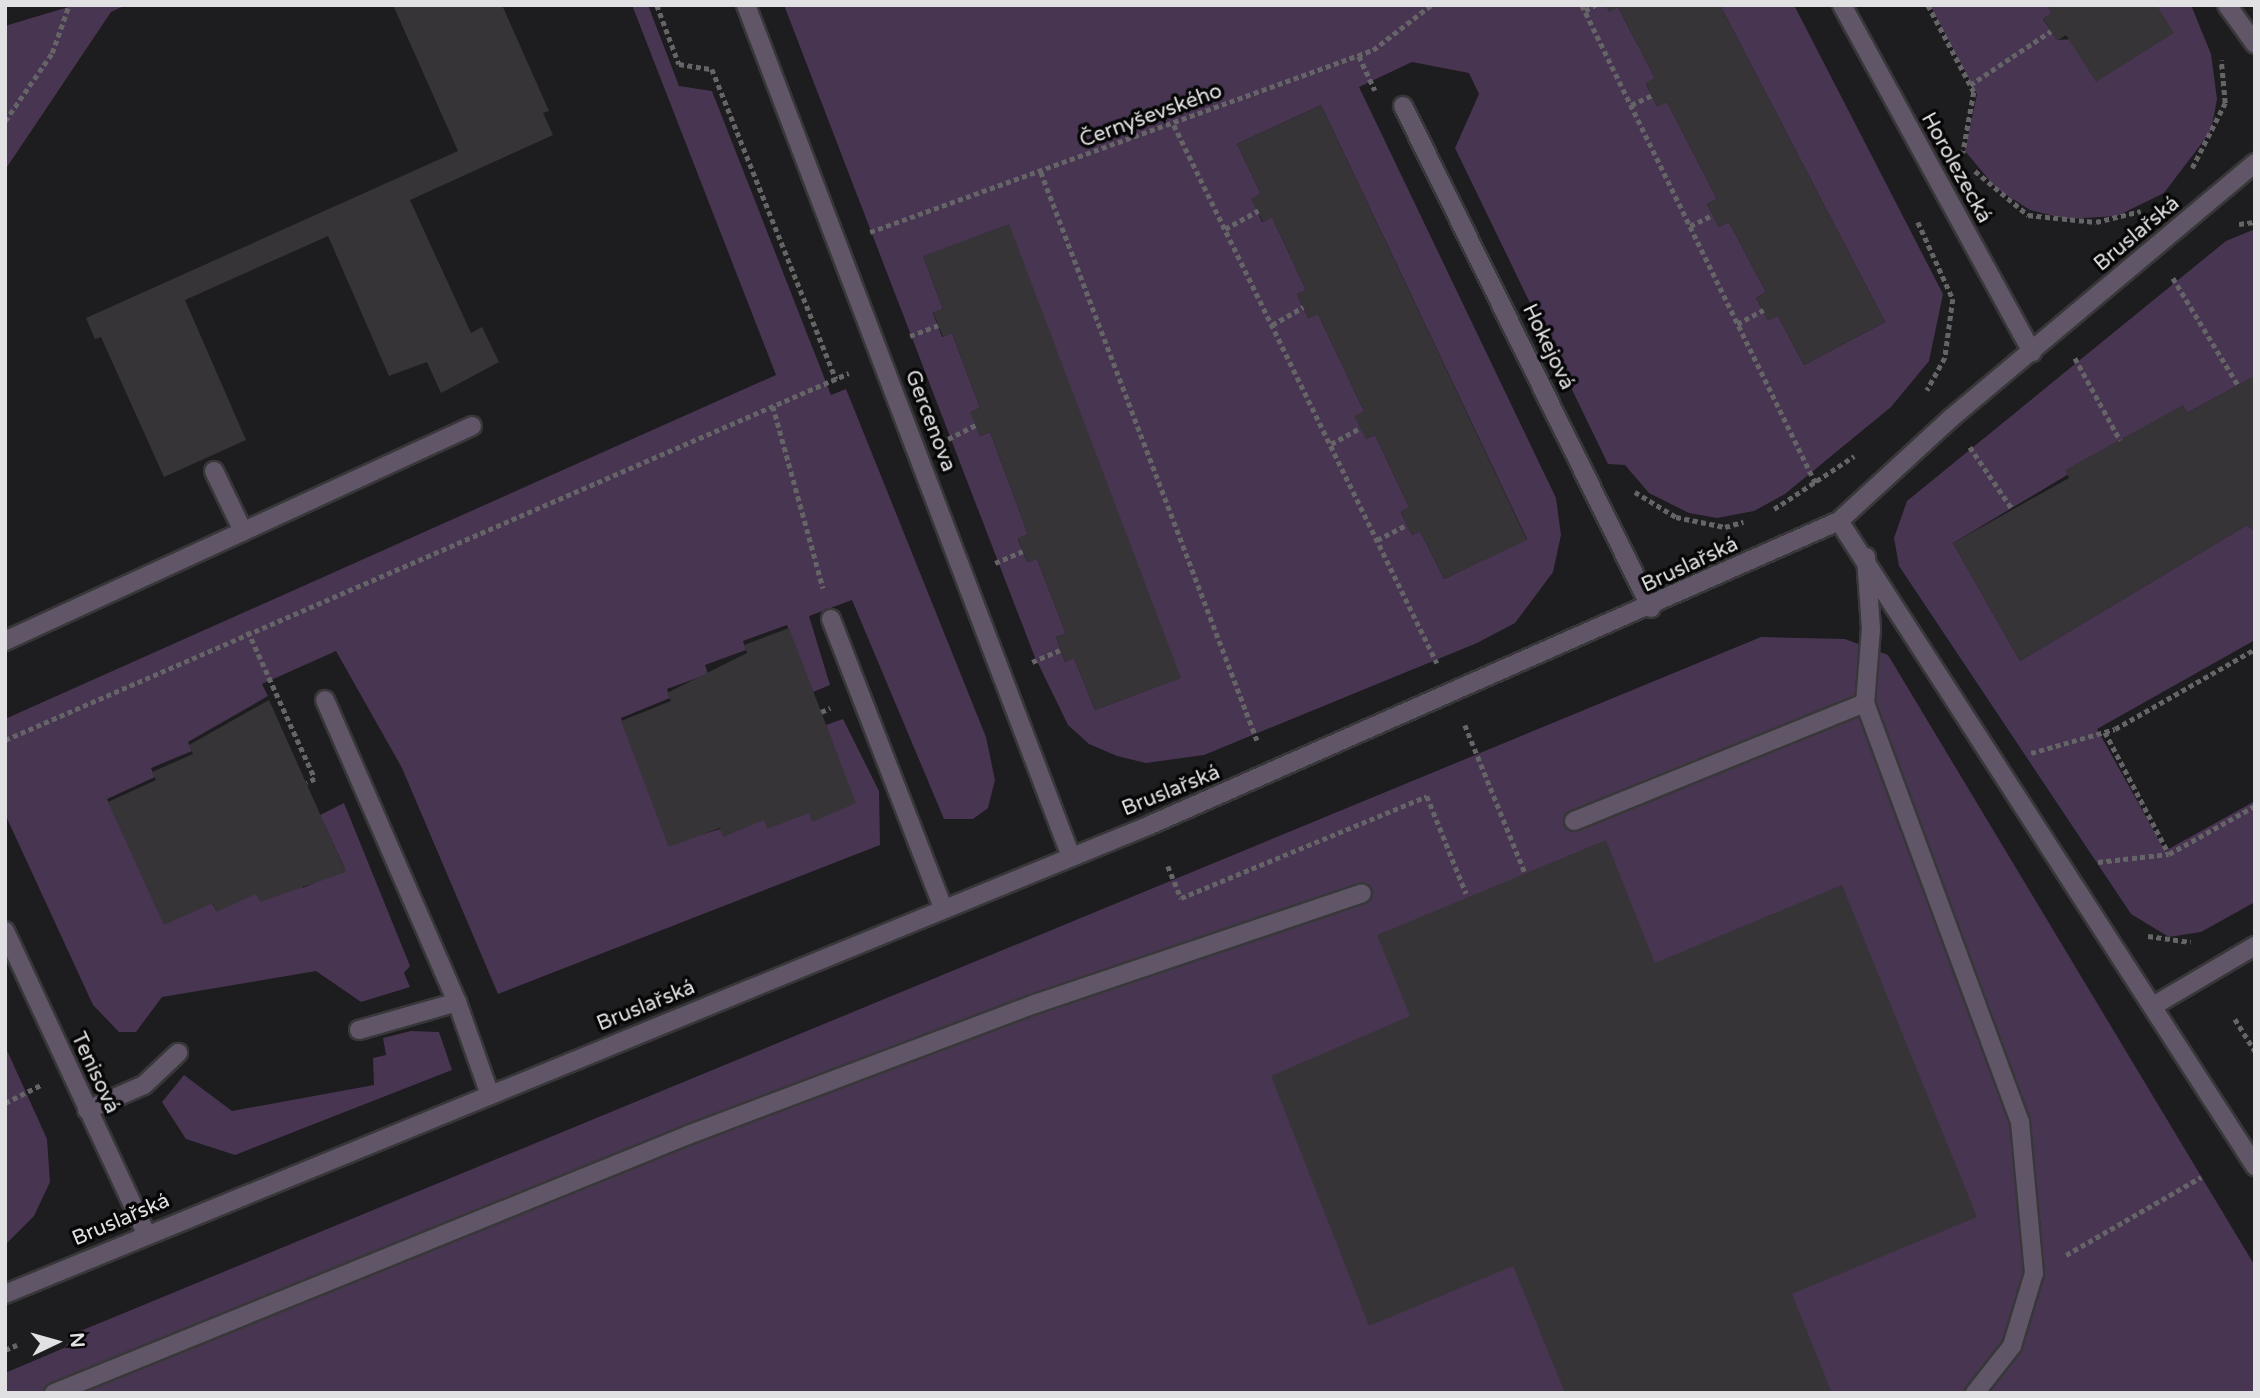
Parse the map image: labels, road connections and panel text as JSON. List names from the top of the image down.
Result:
{
  "streets": {
    "street": [
      "Horolezecká",
      "Bruslařská",
      "Hokejová",
      "Gercenova",
      "Tenisová"
    ],
    "path": ["Černyševského"]
  },
  "crossings": [
    ["Horolezecká", "Bruslařská"],
    ["Bruslařská", "Hokejová"],
    ["Bruslařská", "Gercenova"],
    ["Bruslařská", "Tenisová"]
  ],
  "north": "right"
}
